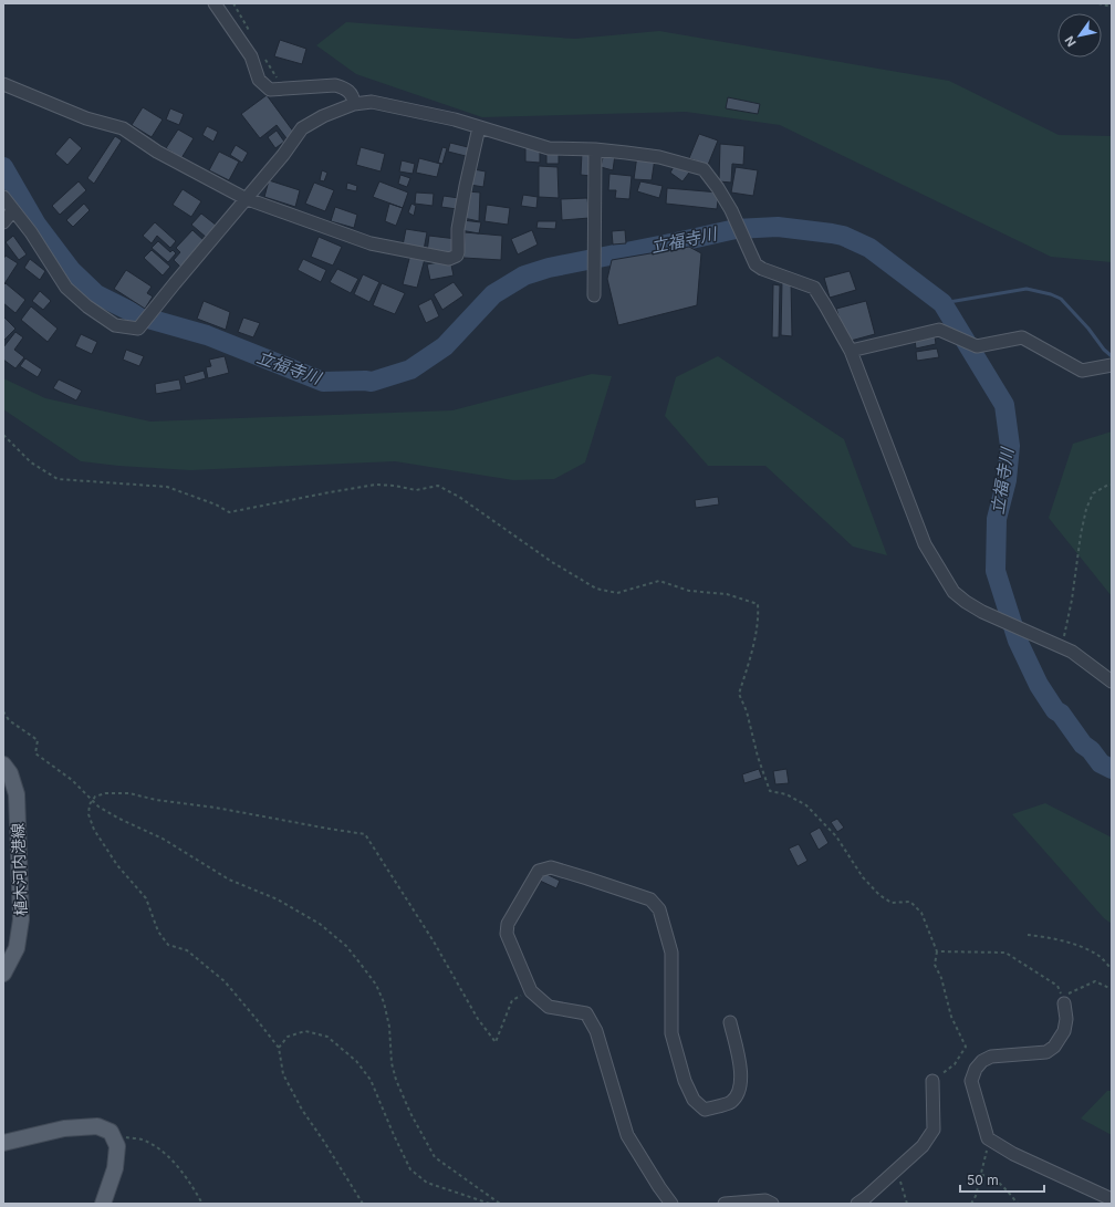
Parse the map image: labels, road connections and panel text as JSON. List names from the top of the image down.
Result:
{
  "streets": {
    "main road": ["植木河内港線"]
  },
  "water": ["立福寺川"],
  "scale_bar": "50 m",
  "north": "bottom left"
}
